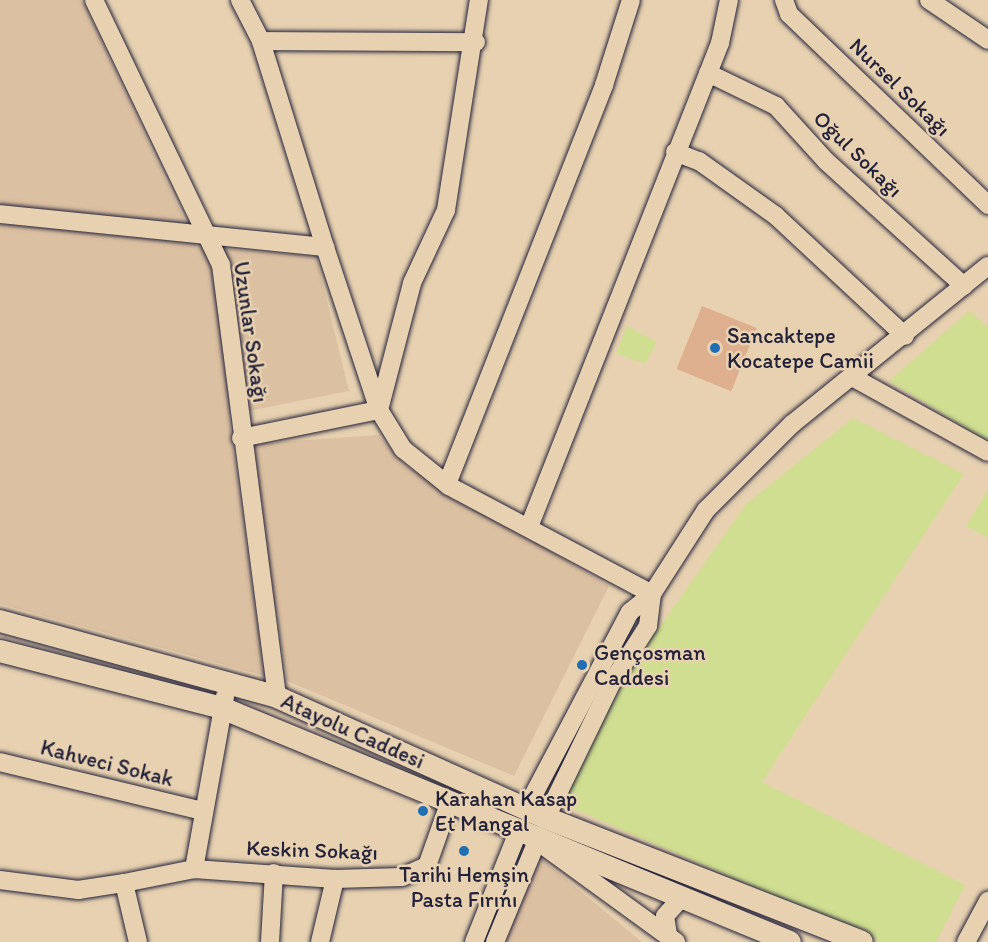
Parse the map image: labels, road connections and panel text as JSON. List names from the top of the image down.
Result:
{
  "streets": {
    "main road": ["Atayolu Caddesi"],
    "street": [
      "Nursel Sokağı",
      "Oğul Sokağı",
      "Uzunlar Sokağı",
      "Kahveci Sokak",
      "Keskin Sokağı"
    ]
  },
  "crossings": [
    ["Uzunlar Sokağı", "Atayolu Caddesi"],
    ["Atayolu Caddesi", "Keskin Sokağı"]
  ],
  "places": [
    "Sancaktepe Kocatepe Camii",
    "Gençosman Caddesi",
    "Karahan Kasap Et Mangal",
    "Tarihi Hemşin Pasta Fırını"
  ]
}
